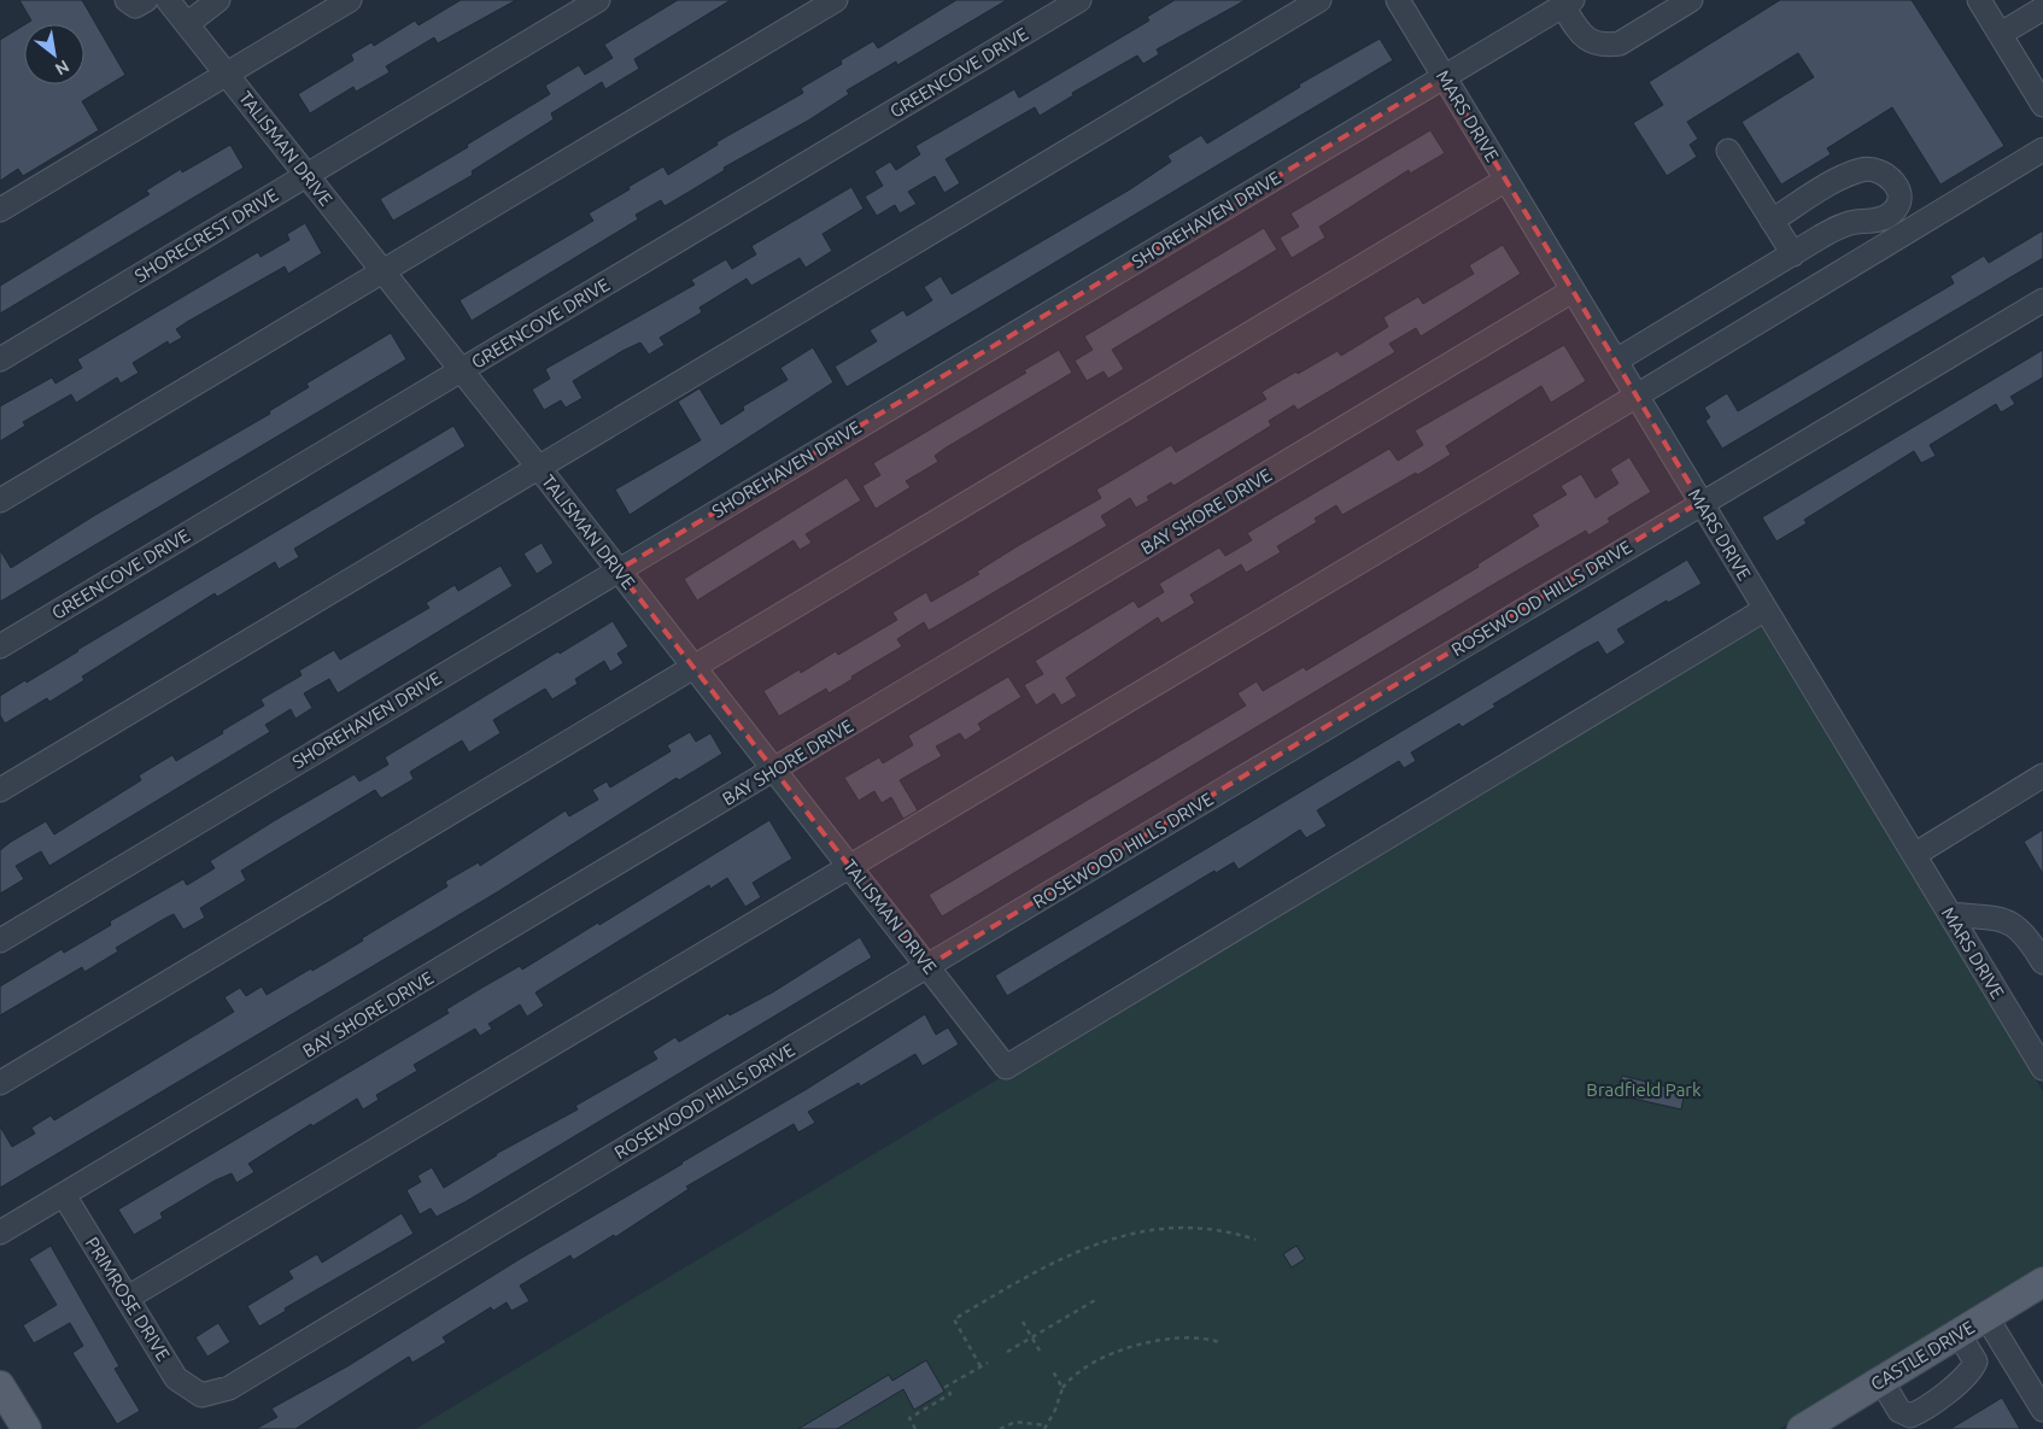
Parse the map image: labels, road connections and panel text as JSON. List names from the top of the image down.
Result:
{
  "streets": {
    "main road": ["CASTLE DRIVE"],
    "street": [
      "GREENCOVE DRIVE",
      "MARS DRIVE",
      "TALISMAN DRIVE",
      "SHOREHAVEN DRIVE",
      "SHORECREST DRIVE",
      "BAY SHORE DRIVE",
      "ROSEWOOD HILLS DRIVE",
      "PRIMROSE DRIVE"
    ]
  },
  "crossings": [
    ["GREENCOVE DRIVE", "TALISMAN DRIVE"],
    ["MARS DRIVE", "TALISMAN DRIVE"],
    ["MARS DRIVE", "SHOREHAVEN DRIVE"],
    ["MARS DRIVE", "BAY SHORE DRIVE"],
    ["MARS DRIVE", "ROSEWOOD HILLS DRIVE"],
    ["TALISMAN DRIVE", "SHOREHAVEN DRIVE"],
    ["TALISMAN DRIVE", "SHORECREST DRIVE"],
    ["TALISMAN DRIVE", "BAY SHORE DRIVE"],
    ["TALISMAN DRIVE", "ROSEWOOD HILLS DRIVE"],
    ["BAY SHORE DRIVE", "PRIMROSE DRIVE"],
    ["ROSEWOOD HILLS DRIVE", "PRIMROSE DRIVE"]
  ],
  "parks": ["Bradfield Park"],
  "north": "bottom right"
}
